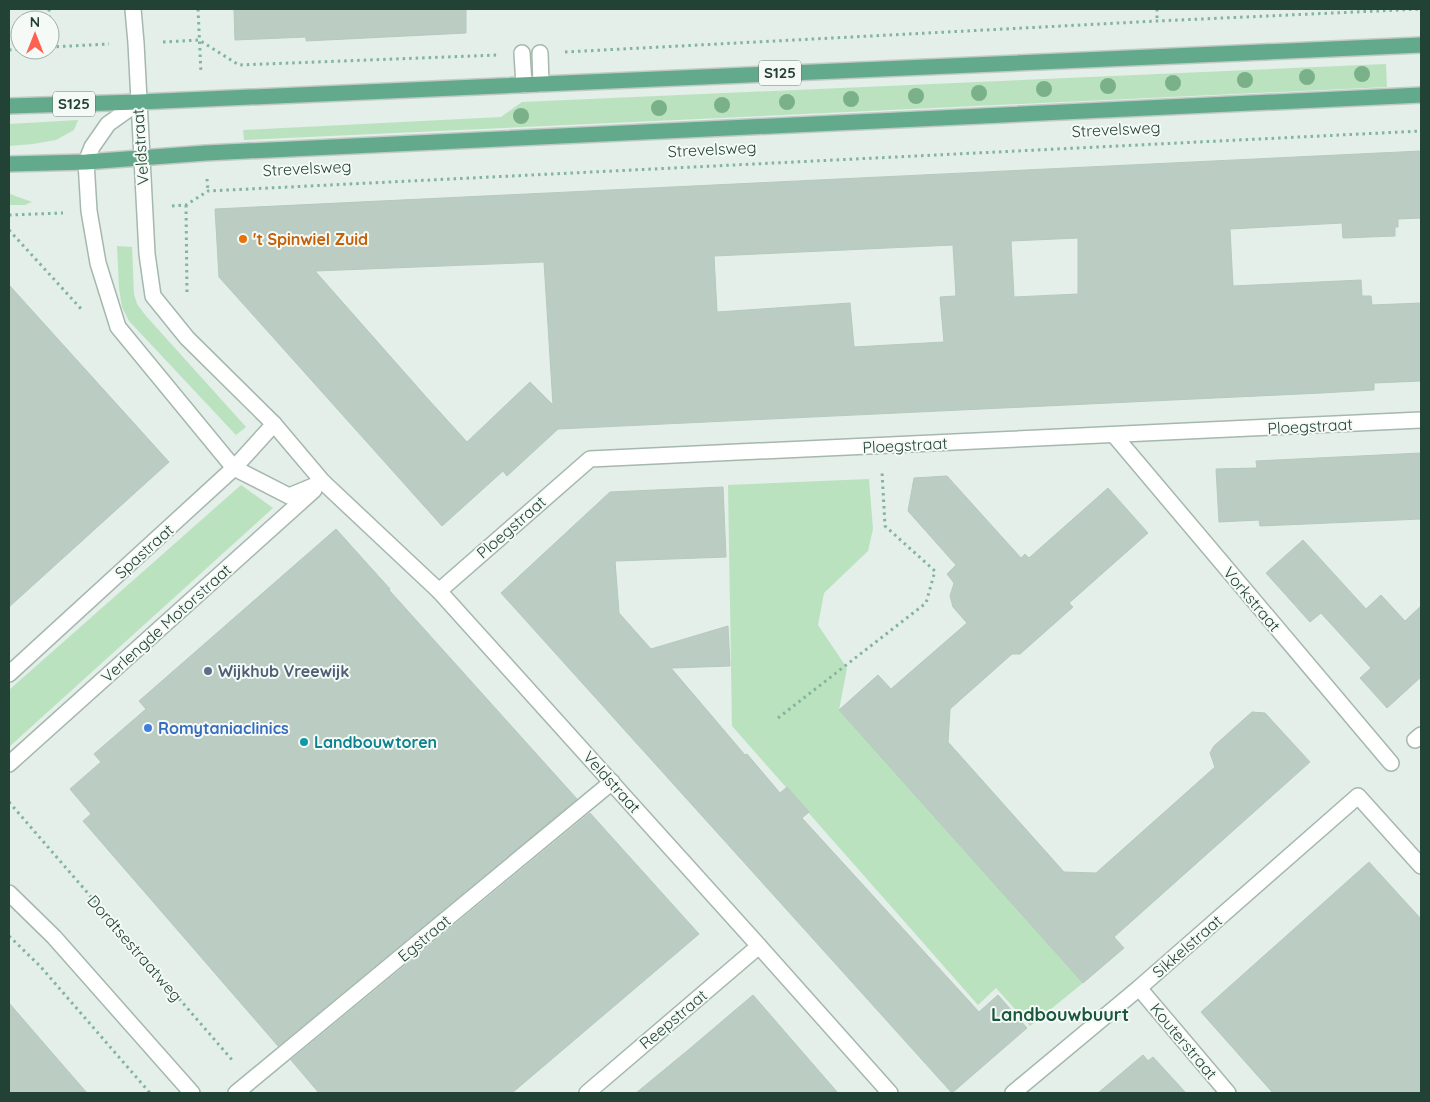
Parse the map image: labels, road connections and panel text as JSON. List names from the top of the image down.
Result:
{
  "streets": {
    "main road": ["S125", "Strevelsweg"],
    "street": [
      "Veldstraat",
      "Ploegstraat",
      "Spastraat",
      "Vorkstraat",
      "Verlengde Motorstraat",
      "Egstraat",
      "Sikkelstraat",
      "Reepstraat",
      "Kouterstraat"
    ],
    "path": ["Dordtsestraatweg"]
  },
  "crossings": [
    ["S125", "Veldstraat"],
    ["Strevelsweg", "Veldstraat"],
    ["Veldstraat", "Ploegstraat"],
    ["Veldstraat", "Spastraat"],
    ["Veldstraat", "Verlengde Motorstraat"],
    ["Veldstraat", "Egstraat"],
    ["Veldstraat", "Reepstraat"],
    ["Ploegstraat", "Vorkstraat"],
    ["Egstraat", "Dordtsestraatweg"],
    ["Sikkelstraat", "Kouterstraat"]
  ],
  "districts": ["Landbouwbuurt"],
  "places": [
    "'t Spinwiel Zuid",
    "Wijkhub Vreewijk",
    "Romytaniaclinics",
    "Landbouwtoren"
  ],
  "north": "top"
}
